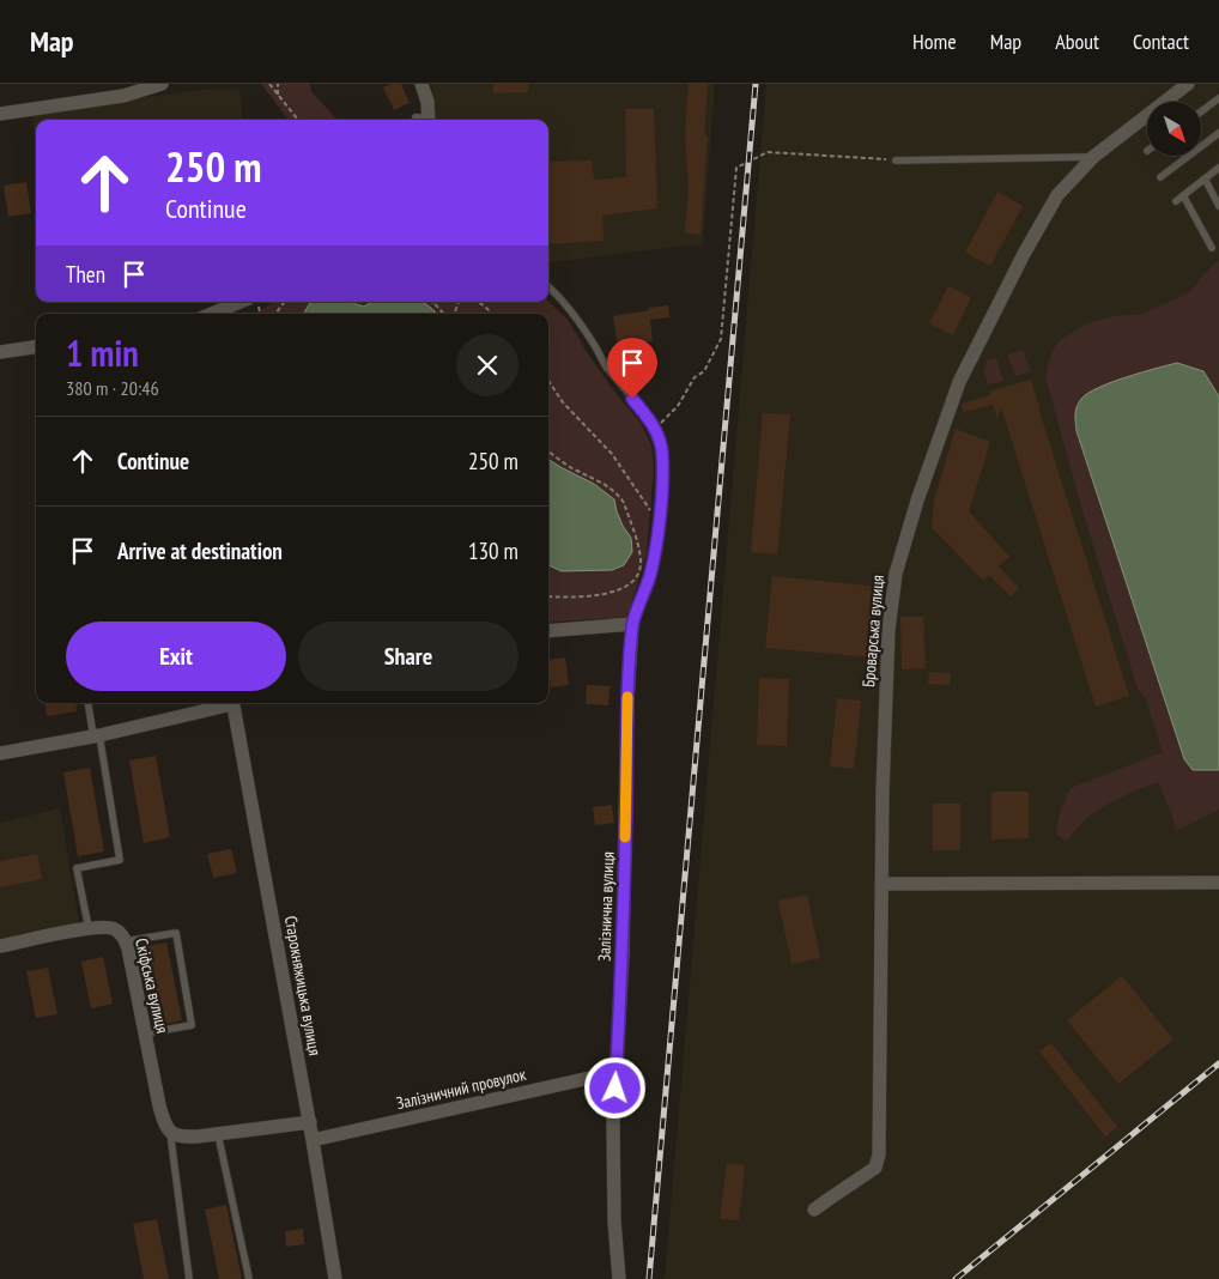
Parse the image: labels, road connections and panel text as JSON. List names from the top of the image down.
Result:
{
  "streets": {
    "street": [
      "Броварська вулиця",
      "Залізнична вулиця",
      "Скіфська вулиця",
      "Старокняжицька вулиця",
      "Залізничний провулок"
    ]
  },
  "crossings": [
    ["Залізнична вулиця", "Залізничний провулок"],
    ["Старокняжицька вулиця", "Залізничний провулок"]
  ],
  "north": "bottom right",
  "page": {
    "header": "Map",
    "nav": [
      "Home",
      "Map",
      "About",
      "Contact"
    ],
    "turn": ["250 m", "Continue"],
    "then": "Then",
    "heading": ["1 min", "380 m · 20:46"],
    "list": [
      {
        "name": "Continue",
        "value": "250 m"
      },
      {
        "name": "Arrive at destination",
        "value": "130 m"
      }
    ],
    "buttons": ["Exit", "Share"]
  }
}
